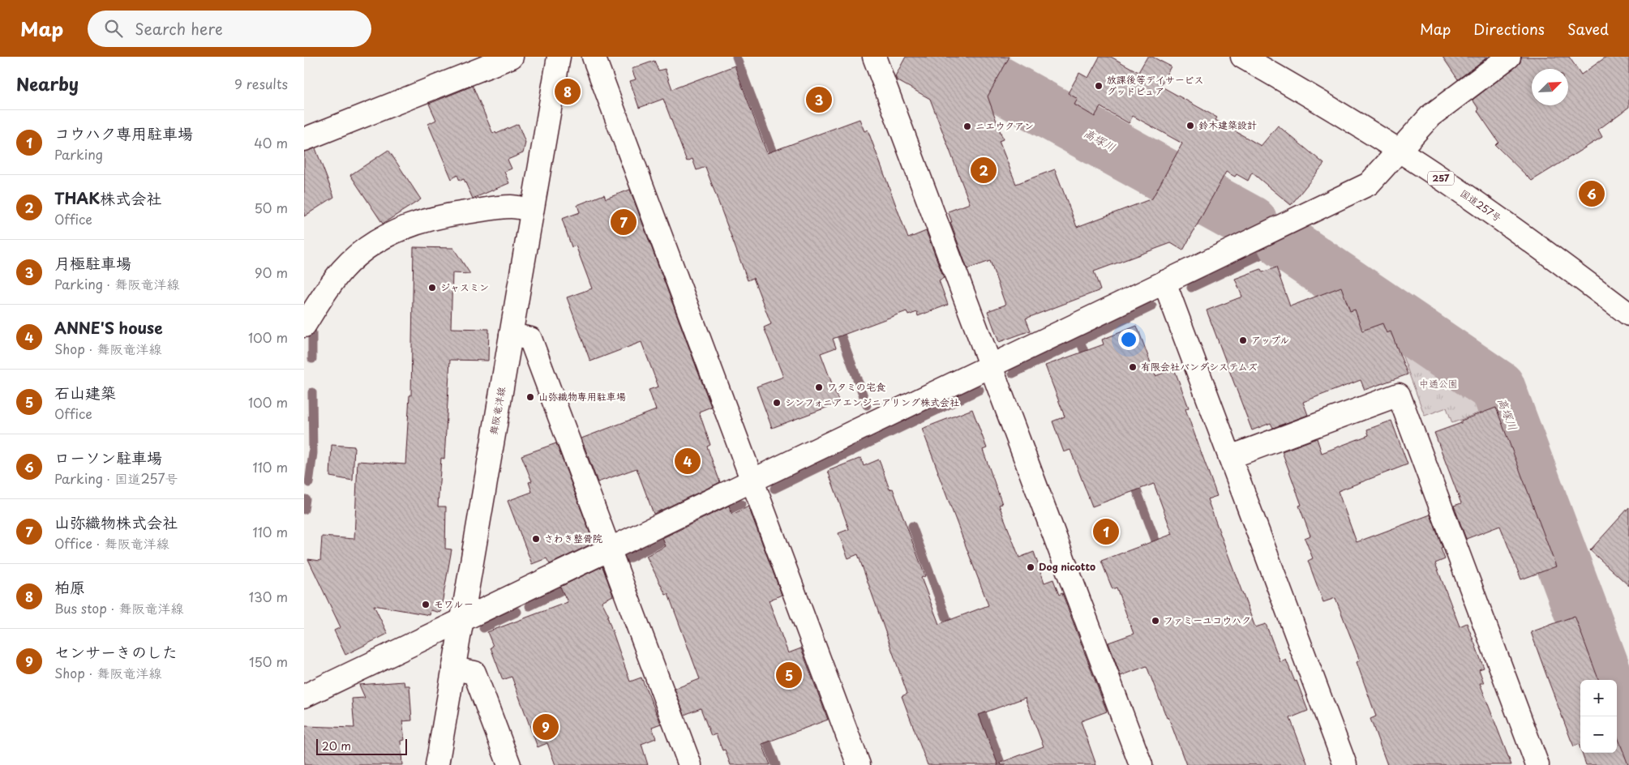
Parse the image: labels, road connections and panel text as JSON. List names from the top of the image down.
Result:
{
  "streets": {
    "main road": ["257", "国道257号", "舞阪竜洋線"]
  },
  "water": ["高塚川"],
  "parks": ["中通公園"],
  "places": [
    "放課後等デイサービス グッドピュア",
    "鈴木建築設計",
    "ニエウクアン",
    "ジャスミン",
    "アップル",
    "有限会社バンダシステムズ",
    "ワタミの宅食",
    "山弥織物専用駐車場",
    "シンフォニアエンジニアリング株式会社",
    "さわき整骨院",
    "Dog nicotto",
    "モワルー",
    "ファミーユコウハク"
  ],
  "scale_bar": "20 m",
  "north": "top right",
  "page": {
    "header": "Map",
    "search": "Search here",
    "nav": ["Map", "Directions", "Saved"],
    "heading": ["Nearby", "9 results"],
    "pins": [
      "8",
      "3",
      "2",
      "6",
      "7",
      "4",
      "1",
      "5",
      "9"
    ],
    "list": [
      {
        "mark": "1",
        "name": "コウハク専用駐車場",
        "note": "Parking",
        "value": "40 m"
      },
      {
        "mark": "2",
        "name": "THAK株式会社",
        "note": "Office",
        "value": "50 m"
      },
      {
        "mark": "3",
        "name": "月極駐車場",
        "note": "Parking · 舞阪竜洋線",
        "value": "90 m"
      },
      {
        "mark": "4",
        "name": "ANNE'S house",
        "note": "Shop · 舞阪竜洋線",
        "value": "100 m"
      },
      {
        "mark": "5",
        "name": "石山建築",
        "note": "Office",
        "value": "100 m"
      },
      {
        "mark": "6",
        "name": "ローソン駐車場",
        "note": "Parking · 国道257号",
        "value": "110 m"
      },
      {
        "mark": "7",
        "name": "山弥織物株式会社",
        "note": "Office · 舞阪竜洋線",
        "value": "110 m"
      },
      {
        "mark": "8",
        "name": "柏原",
        "note": "Bus stop · 舞阪竜洋線",
        "value": "130 m"
      },
      {
        "mark": "9",
        "name": "センサーきのした",
        "note": "Shop · 舞阪竜洋線",
        "value": "150 m"
      }
    ],
    "map_buttons": ["+", "−"],
    "scale": "20 m"
  }
}
